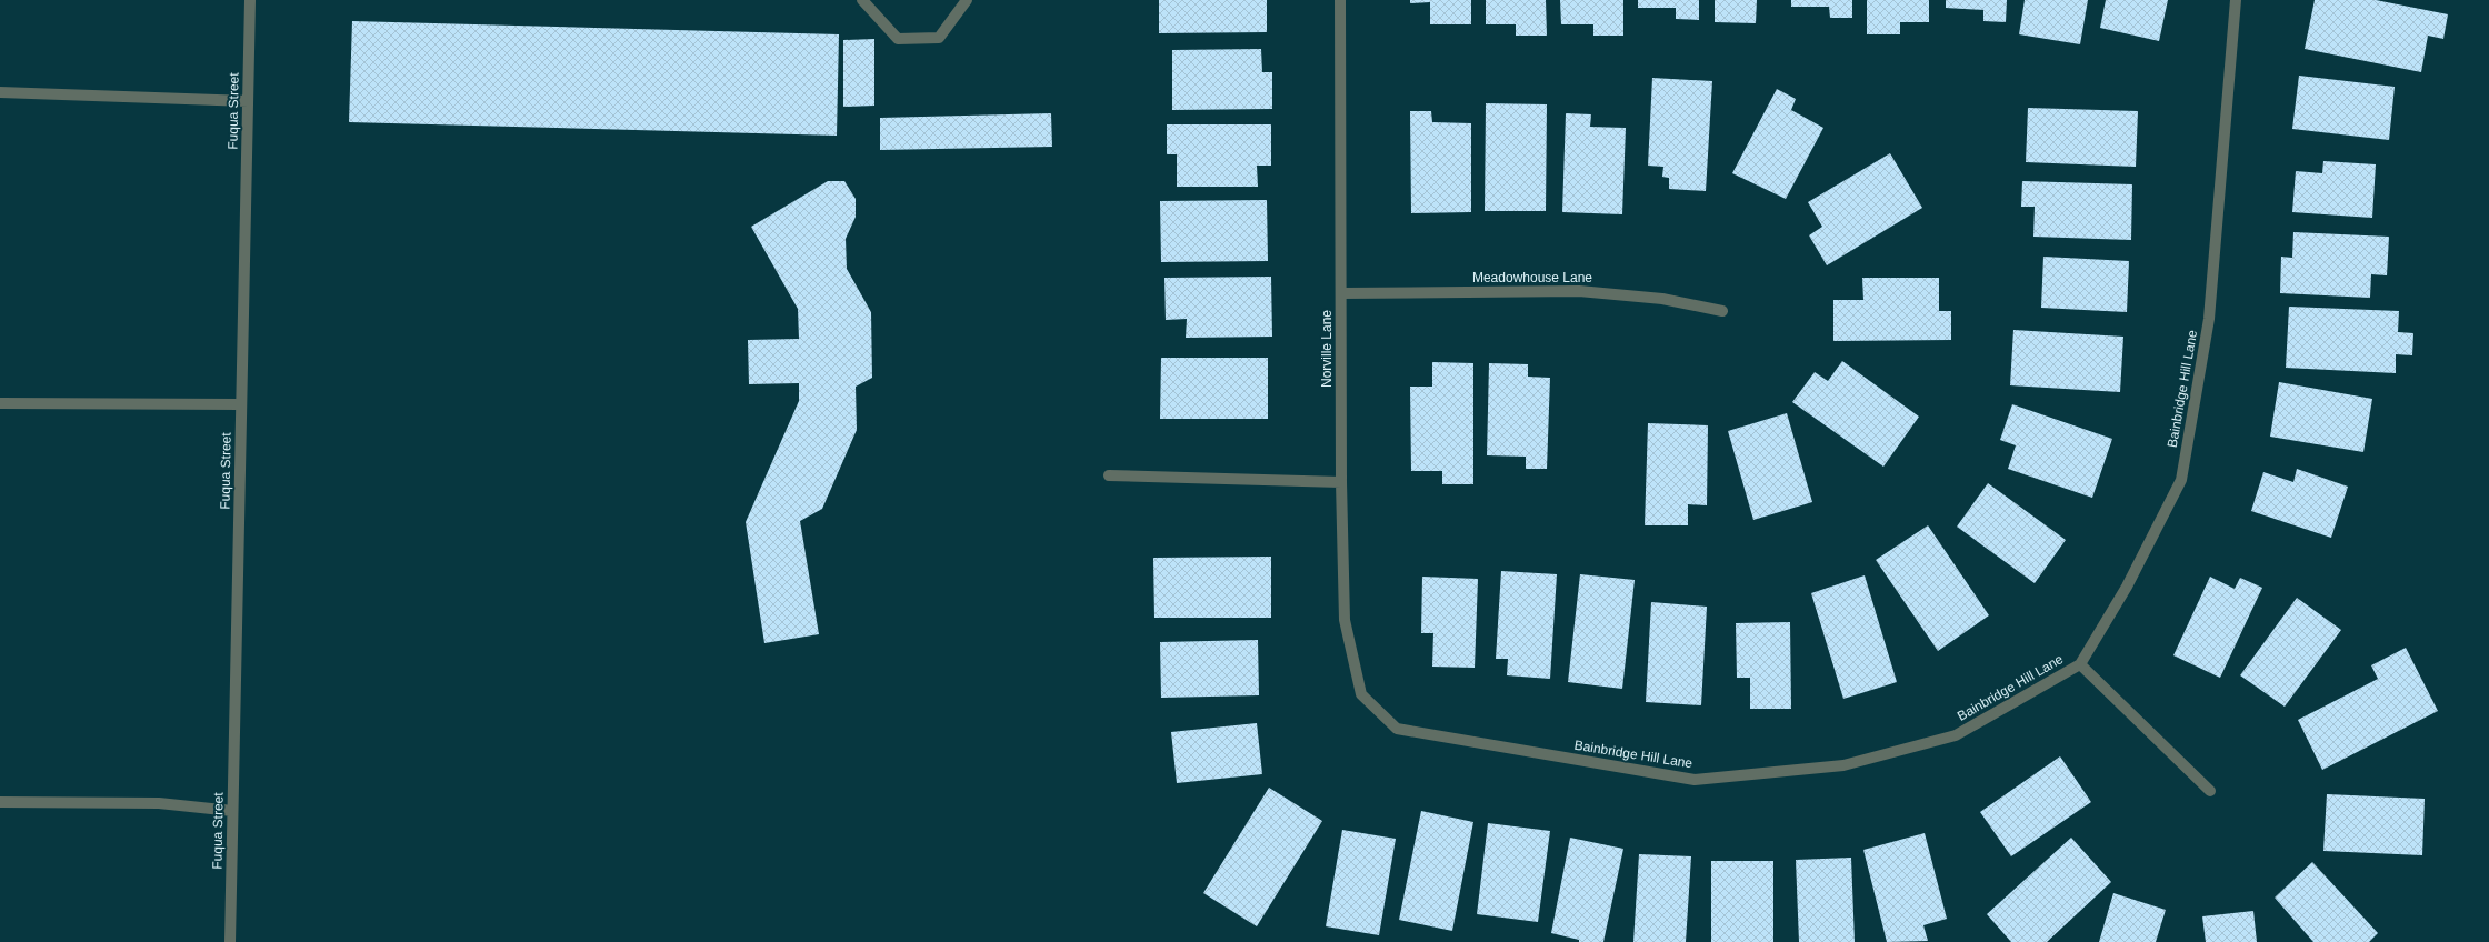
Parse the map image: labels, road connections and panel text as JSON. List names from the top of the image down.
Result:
{
  "streets": {
    "street": [
      "Fuqua Street",
      "Meadowhouse Lane",
      "Norville Lane",
      "Bainbridge Hill Lane"
    ]
  },
  "crossings": [
    ["Meadowhouse Lane", "Norville Lane"],
    ["Norville Lane", "Bainbridge Hill Lane"]
  ]
}
